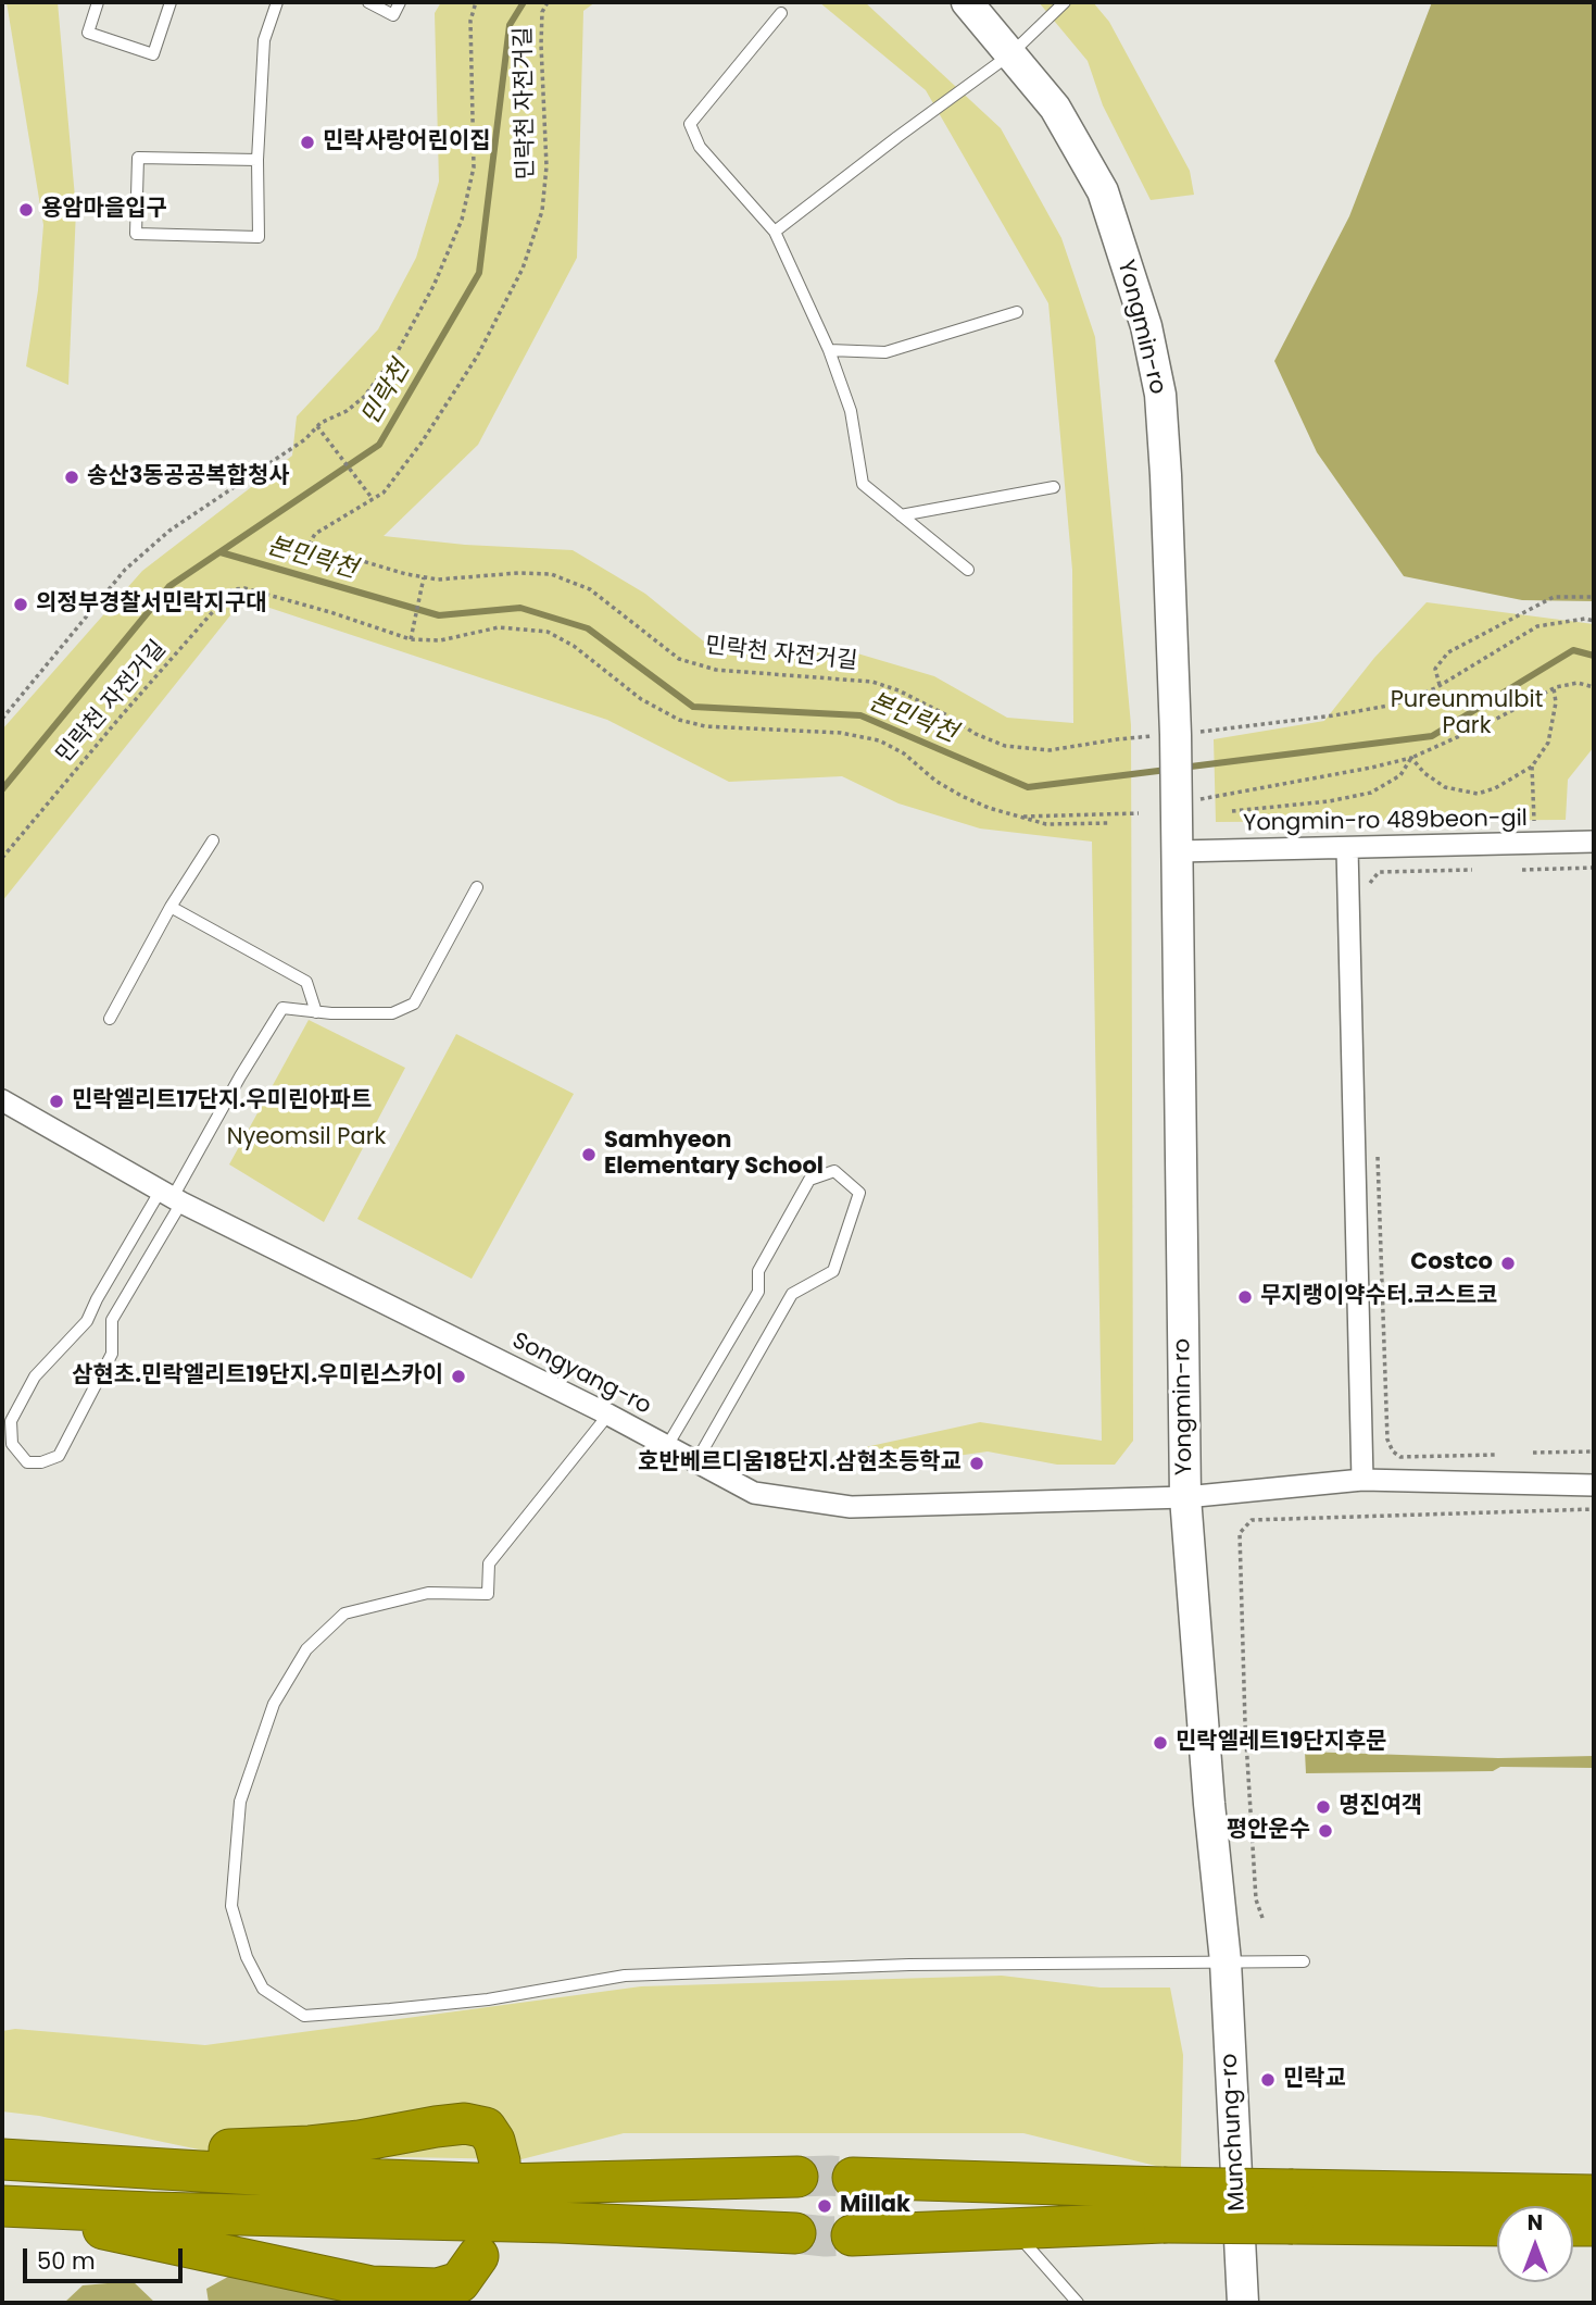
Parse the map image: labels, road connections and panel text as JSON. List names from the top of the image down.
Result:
{
  "streets": {
    "street": [
      "Yongmin-ro",
      "Yongmin-ro 489beon-gil",
      "Songyang-ro",
      "Munchung-ro"
    ],
    "path": ["민락천 자전거길"]
  },
  "crossings": [
    ["민락천 자전거길", "Yongmin-ro"],
    ["Yongmin-ro", "Yongmin-ro 489beon-gil"],
    ["Yongmin-ro", "Songyang-ro"],
    ["Yongmin-ro", "Munchung-ro"]
  ],
  "water": ["민락천", "본민락천"],
  "parks": ["Pureunmulbit Park", "Nyeomsil Park"],
  "places": [
    "민락사랑어린이집",
    "용암마을입구",
    "송산3동공공복합청사",
    "의정부경찰서민락지구대",
    "민락엘리트17단지.우미린아파트",
    "Samhyeon Elementary School",
    "Costco",
    "무지랭이약수터.코스트코",
    "삼현초.민락엘리트19단지.우미린스카이",
    "호반베르디움18단지.삼현초등학교",
    "민락엘레트19단지후문",
    "명진여객",
    "평안운수",
    "민락교",
    "Millak"
  ],
  "scale_bar": "50 m",
  "north": "top"
}
